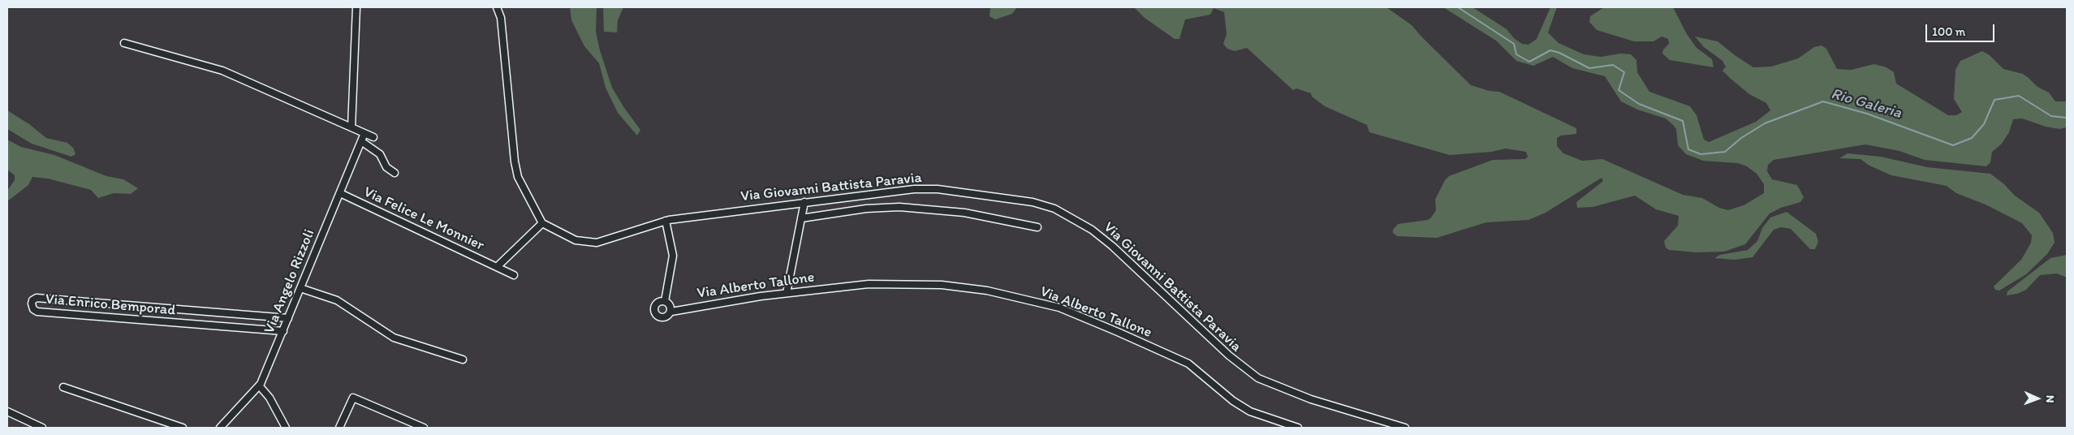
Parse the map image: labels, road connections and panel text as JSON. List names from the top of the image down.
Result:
{
  "streets": {
    "street": [
      "Via Giovanni Battista Paravia",
      "Via Felice Le Monnier",
      "Via Angelo Rizzoli",
      "Via Alberto Tallone",
      "Via Enrico Bemporad"
    ]
  },
  "crossings": [
    ["Via Felice Le Monnier", "Via Angelo Rizzoli"],
    ["Via Angelo Rizzoli", "Via Enrico Bemporad"]
  ],
  "water": ["Rio Galeria"],
  "scale_bar": "100 m",
  "north": "right"
}
